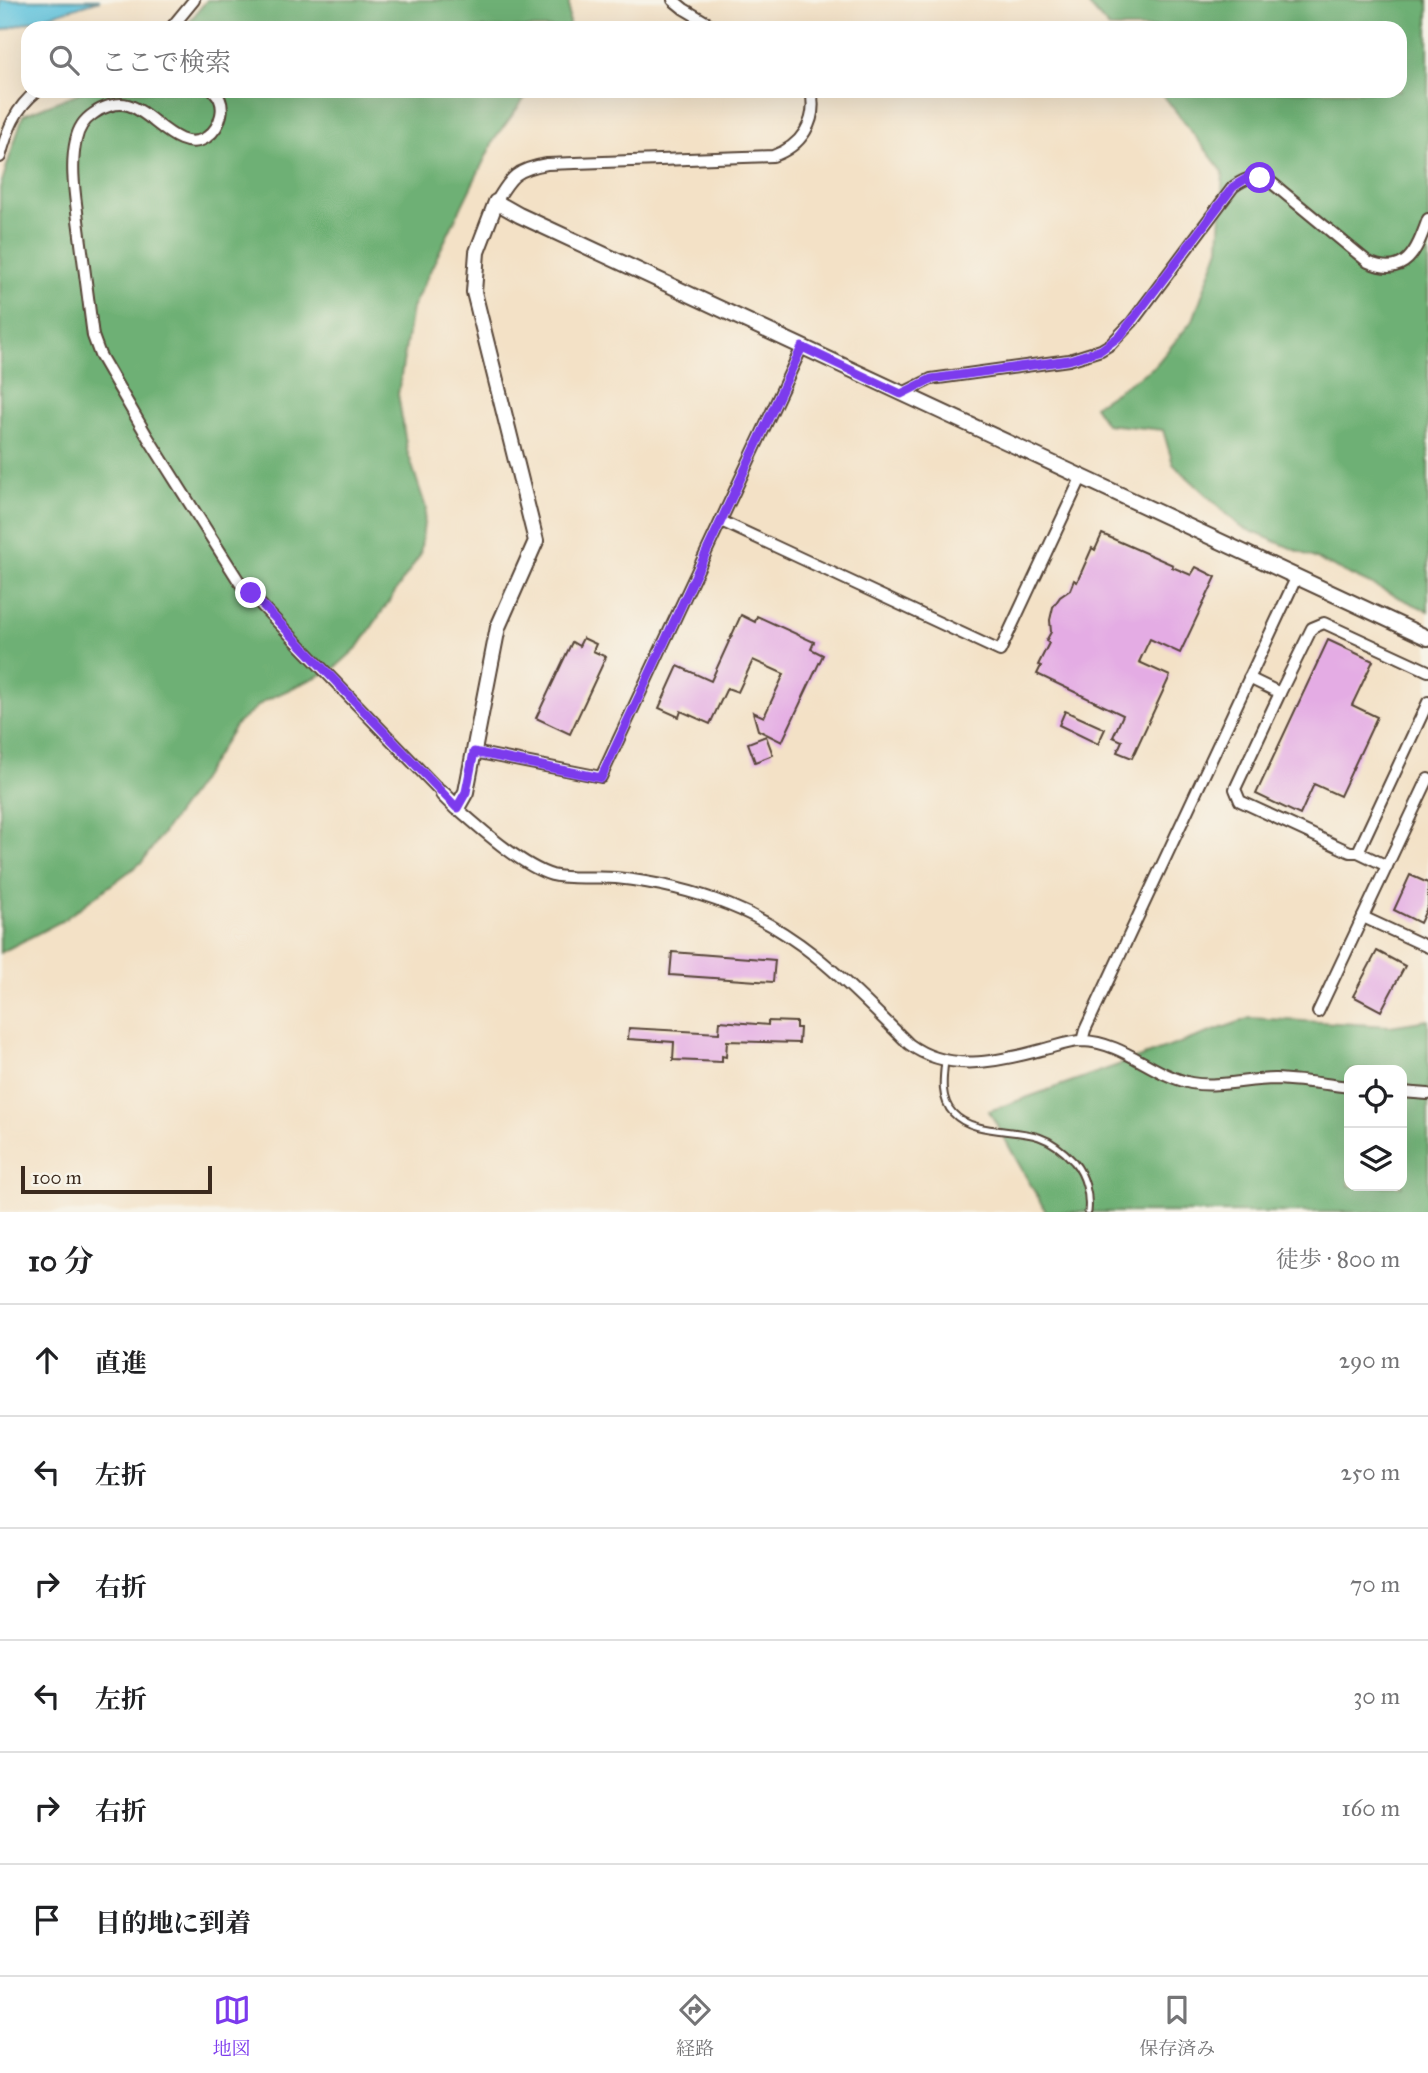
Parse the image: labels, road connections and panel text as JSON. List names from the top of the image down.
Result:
{
  "scale_bar": "100 m",
  "page": {
    "search": "ここで検索",
    "scale": "100 m",
    "heading": ["10 分", "徒歩 · 800 m"],
    "list": [
      ["直進", "290 m"],
      ["左折", "250 m"],
      ["右折", "70 m"],
      ["左折", "30 m"],
      ["右折", "160 m"],
      "目的地に到着"
    ],
    "nav": ["地図", "経路", "保存済み"]
  }
}
